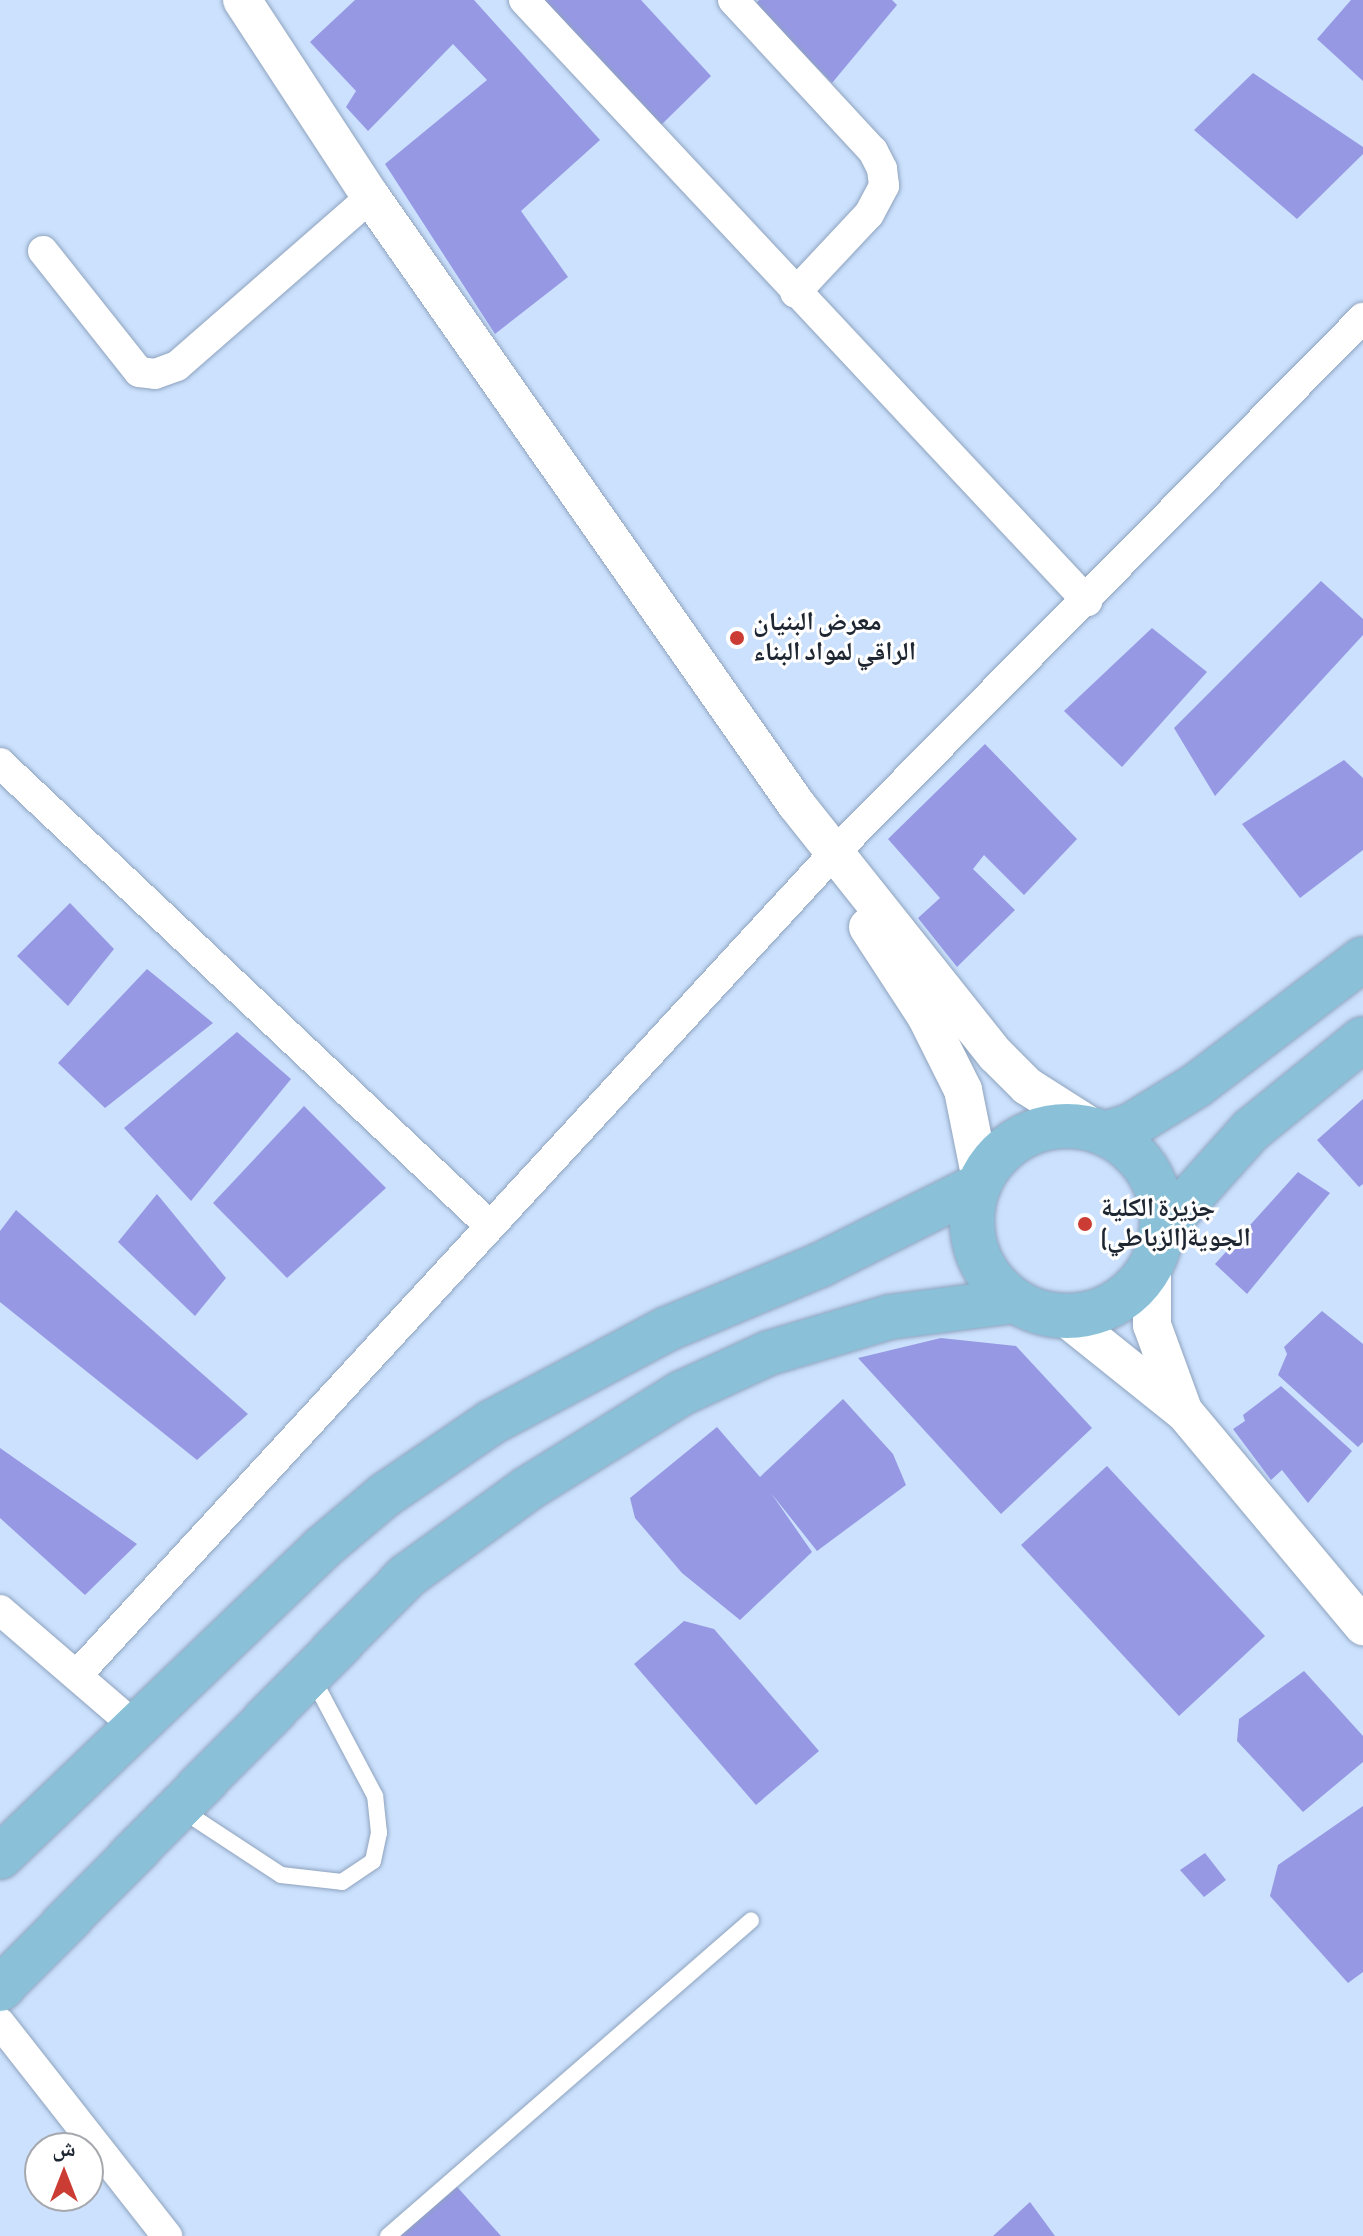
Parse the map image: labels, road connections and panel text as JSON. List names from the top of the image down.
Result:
{
  "places": ["معرض البنيان الراقي لمواد البناء", "جزيرة الكلية الجوية(الزباطي)"],
  "north": "top"
}
